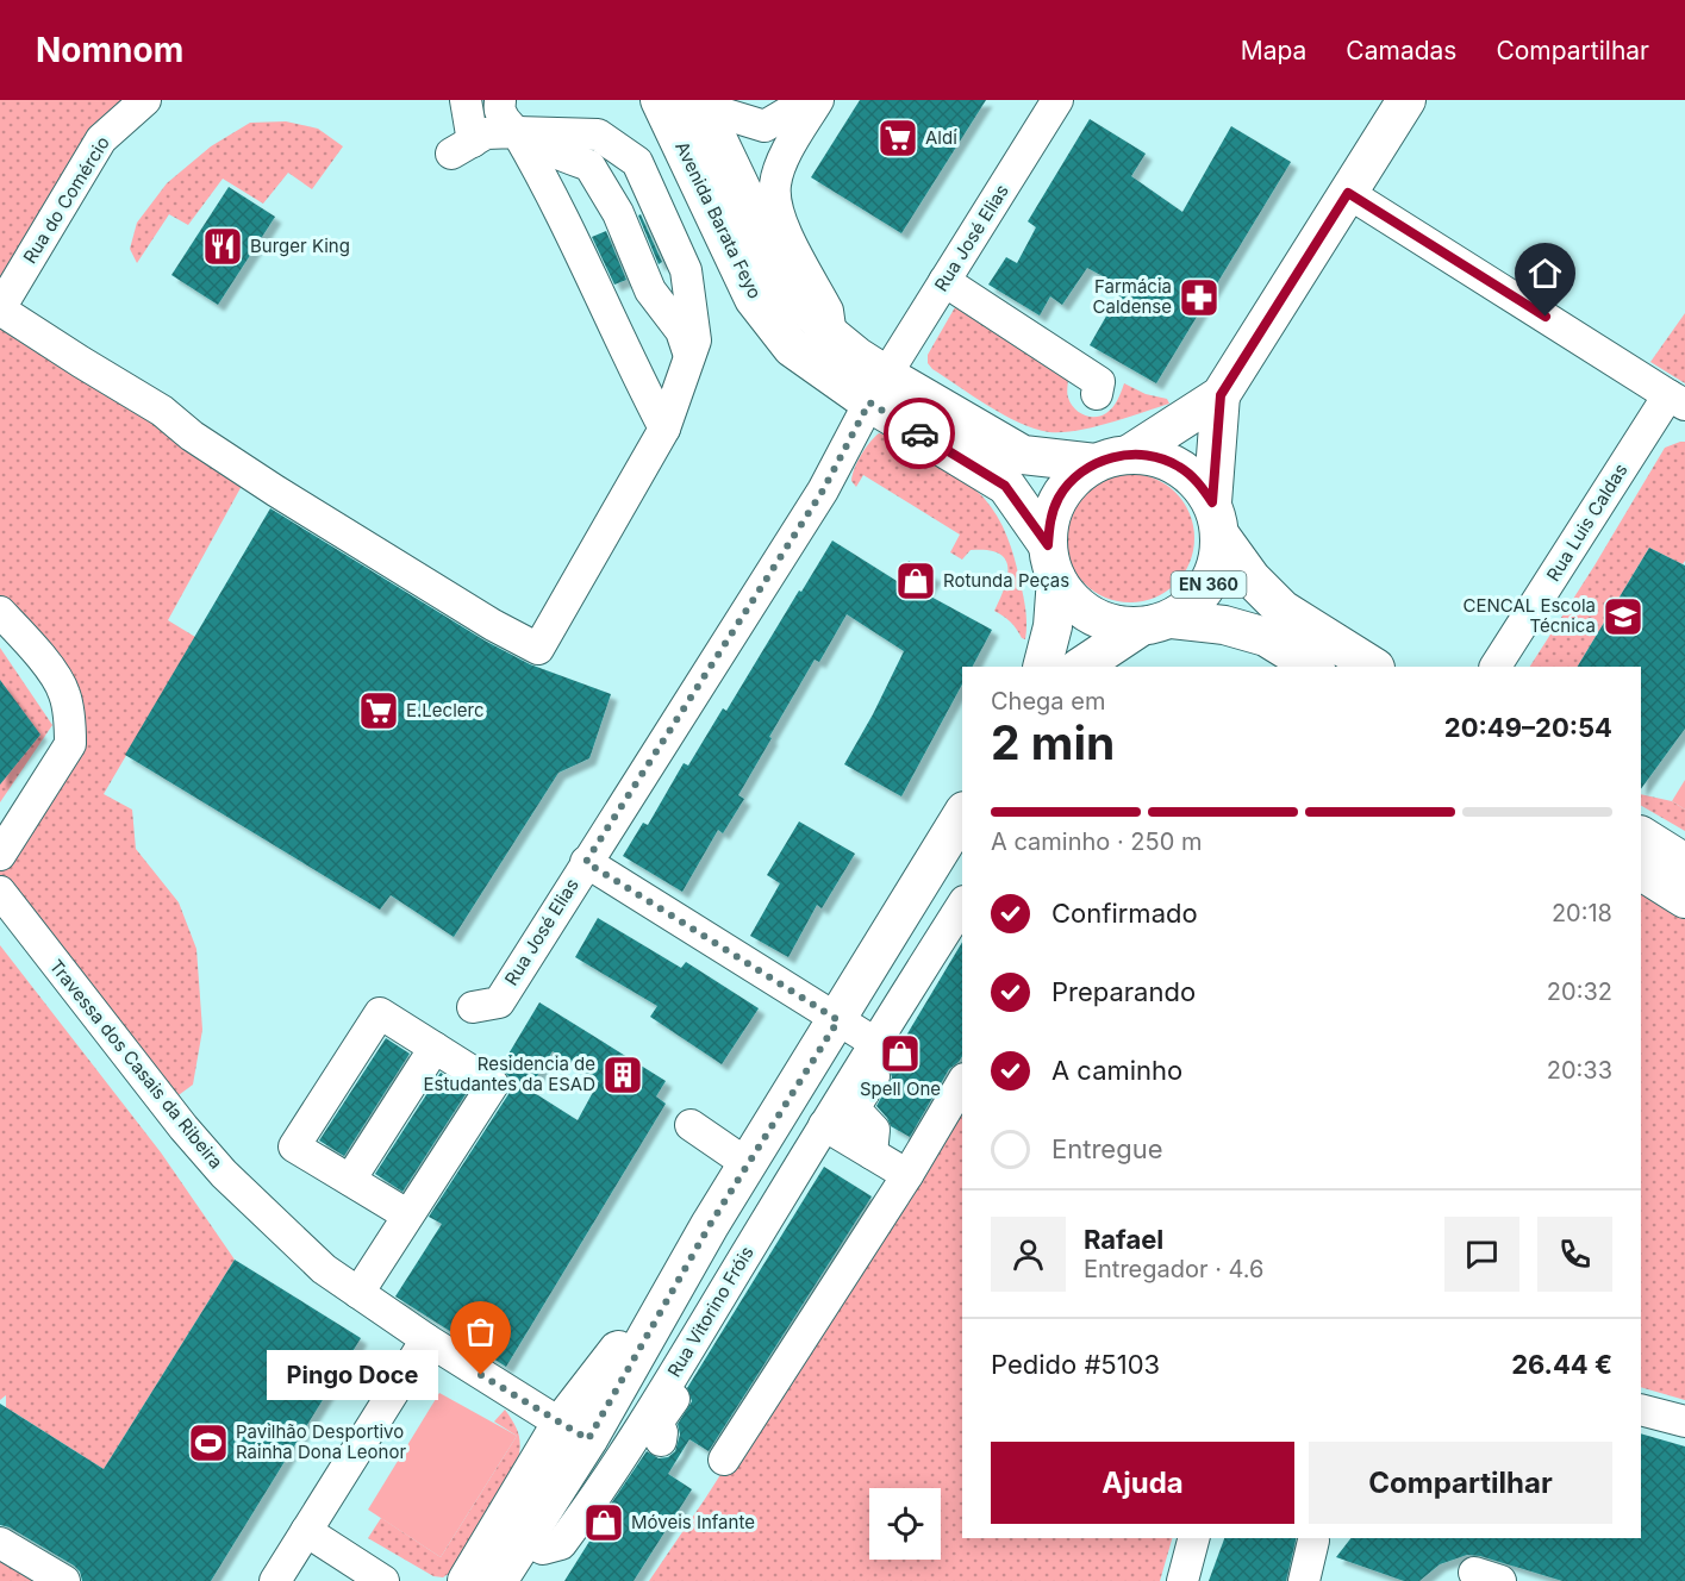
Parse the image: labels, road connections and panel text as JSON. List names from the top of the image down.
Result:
{
  "streets": {
    "main road": ["Avenida Barata Feyo", "EN 360", "Rua Vitorino Fróis"],
    "street": [
      "Rua do Comércio",
      "Rua José Elias",
      "Rua Luis Caldas",
      "Travessa dos Casais da Ribeira"
    ]
  },
  "crossings": [
    ["Avenida Barata Feyo", "Rua José Elias"],
    ["Avenida Barata Feyo", "EN 360"],
    ["Travessa dos Casais da Ribeira", "Rua Vitorino Fróis"]
  ],
  "places": {
    "supermarket": ["Aldi", "E.Leclerc"],
    "restaurant": ["Burger King"],
    "pharmacy": ["Farmácia Caldense"],
    "shop": ["Rotunda Peças", "Spell One", "Móveis Infante"],
    "school or university": ["CENCAL Escola Técnica"],
    "building": ["Residencia de Estudantes da ESAD"],
    "other": ["Pingo Doce"],
    "sports": ["Pavilhão Desportivo Rainha Dona Leonor"]
  },
  "page": {
    "header": "Nomnom",
    "nav": ["Mapa", "Camadas", "Compartilhar"],
    "heading": ["2 min", "Chega em", "20:49–20:54"],
    "panel": [
      "Rafael",
      "Entregador · 4.6",
      "Pedido #5103",
      "26.44 €"
    ],
    "bar": "A caminho · 250 m",
    "list": [
      ["Confirmado", "20:18"],
      ["Preparando", "20:32"],
      ["A caminho", "20:33"],
      "Entregue"
    ],
    "bubble": "Pingo Doce",
    "buttons": ["Ajuda", "Compartilhar"]
  }
}
